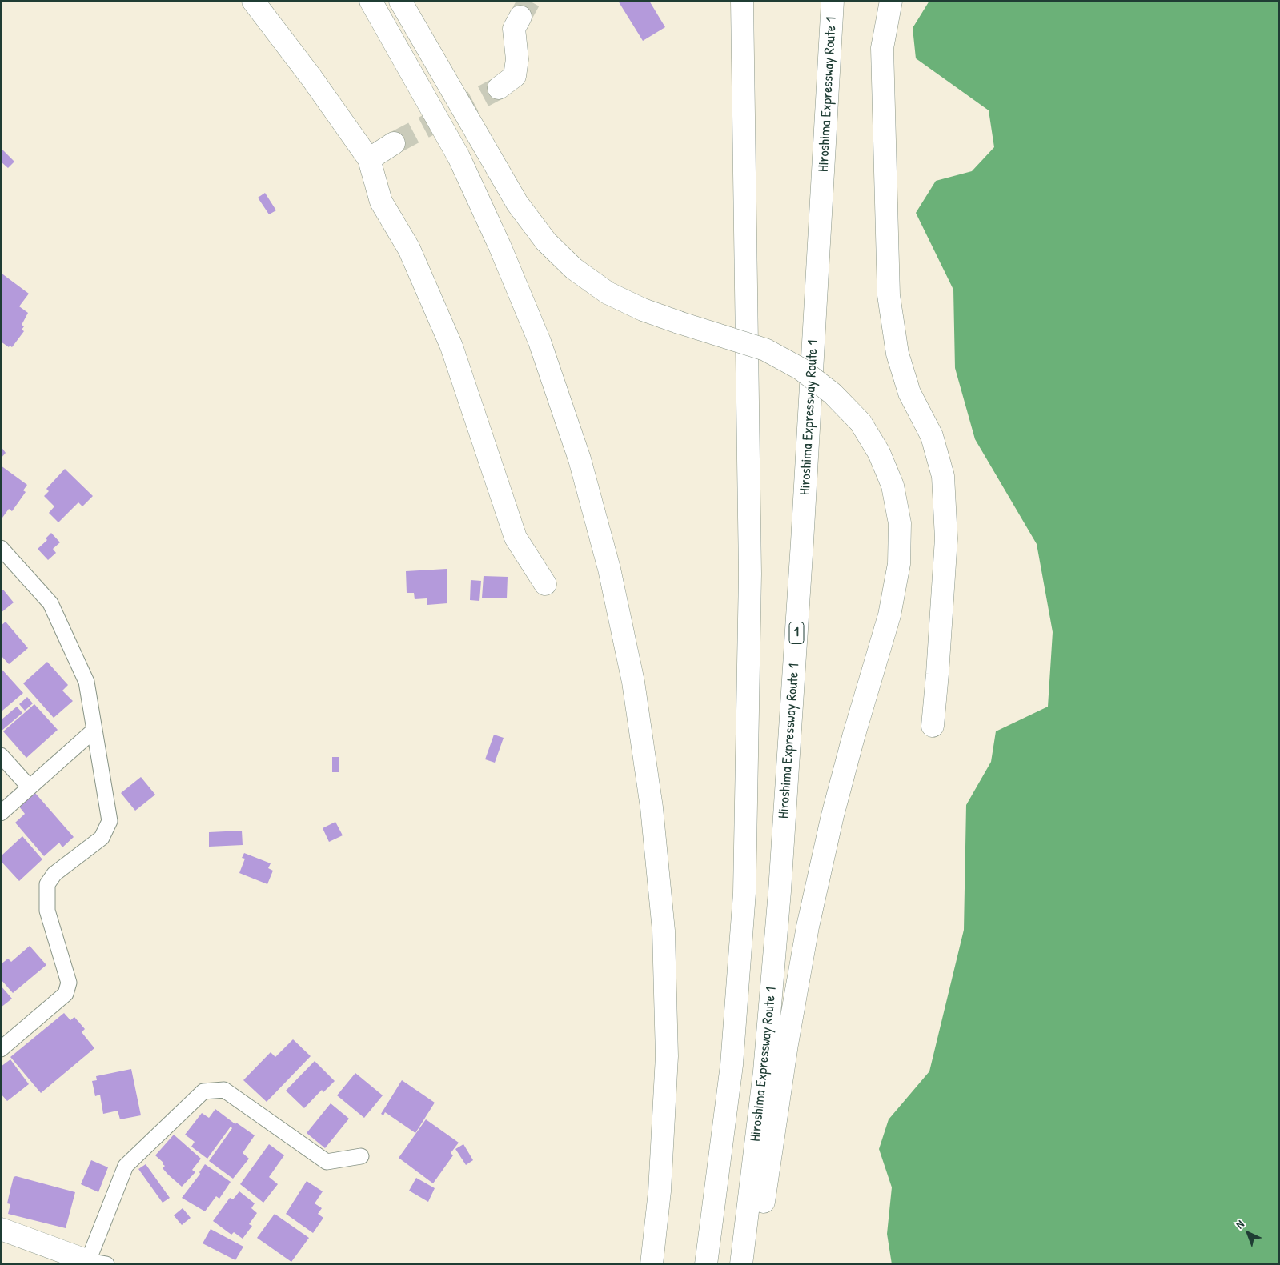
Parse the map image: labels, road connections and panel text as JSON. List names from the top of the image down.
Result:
{
  "streets": {
    "main road": ["Hiroshima Expressway Route 1", "1"]
  },
  "north": "top left"
}
